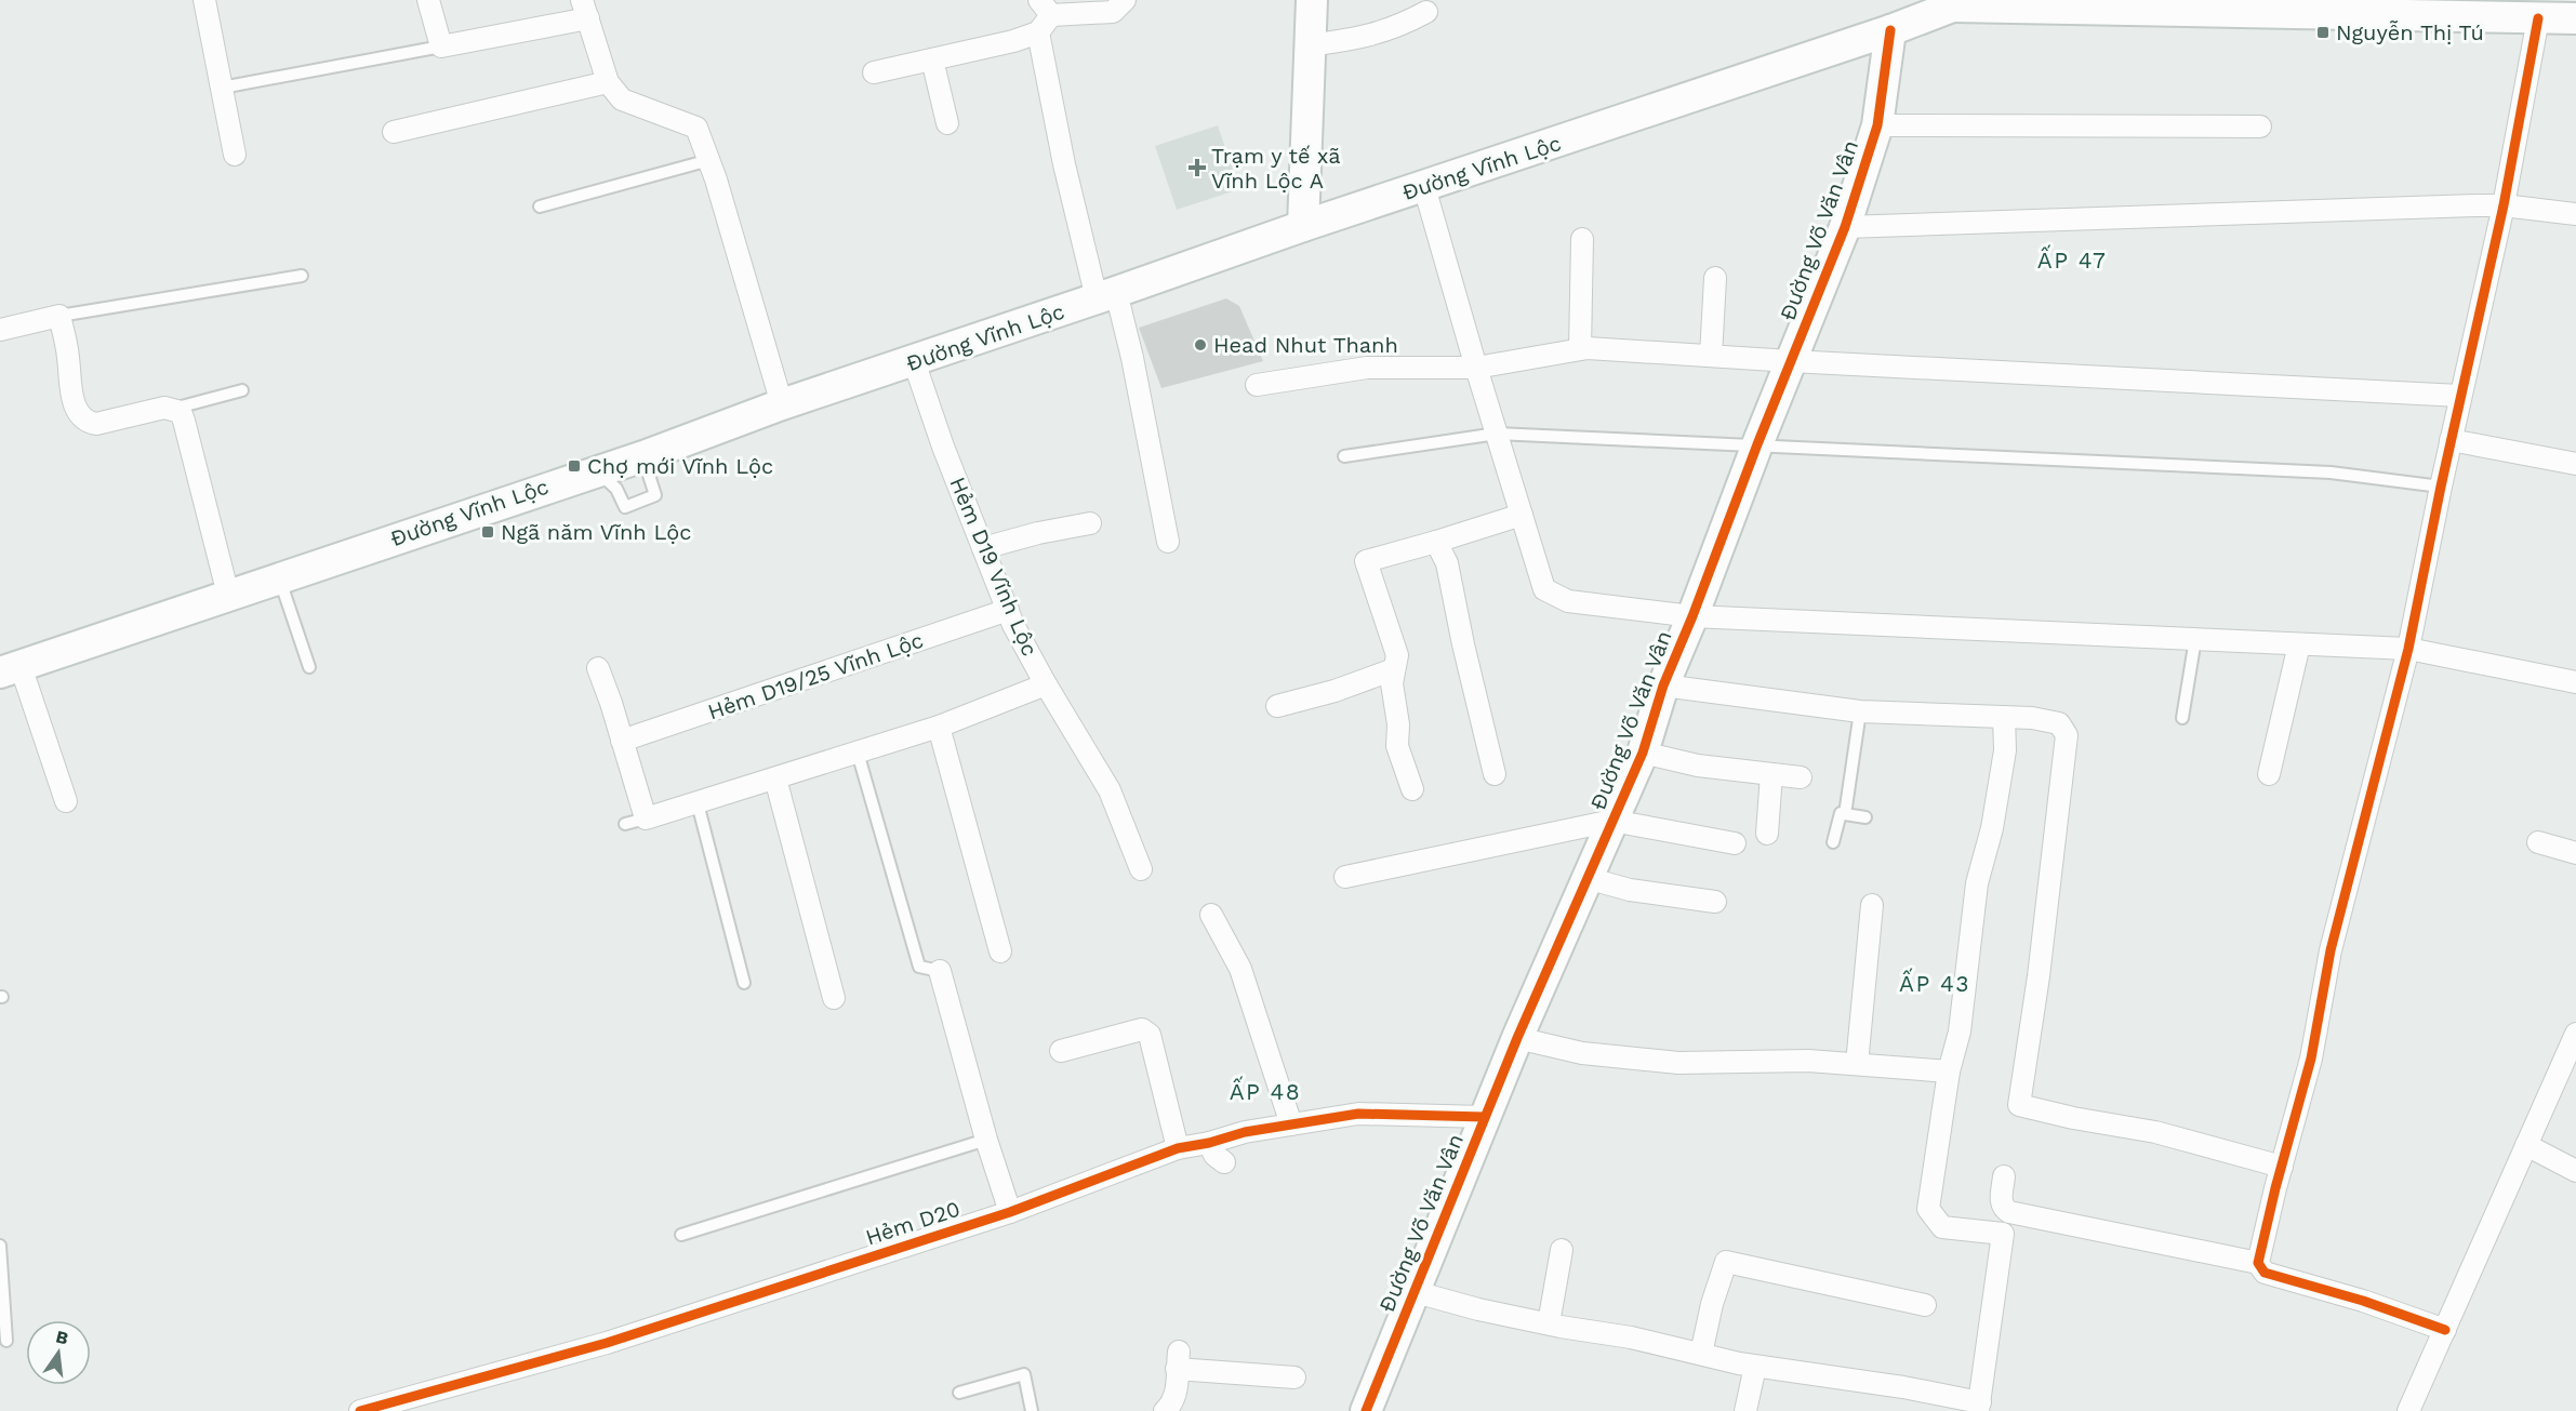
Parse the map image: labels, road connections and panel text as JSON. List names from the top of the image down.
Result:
{
  "streets": {
    "main road": ["Đường Vĩnh Lộc", "Đường Võ Văn Vân"],
    "street": ["Hẻm D19 Vĩnh Lộc", "Hẻm D19/25 Vĩnh Lộc", "Hẻm D20"]
  },
  "crossings": [
    ["Đường Vĩnh Lộc", "Đường Võ Văn Vân"],
    ["Đường Vĩnh Lộc", "Hẻm D19 Vĩnh Lộc"],
    ["Đường Võ Văn Vân", "Hẻm D20"],
    ["Hẻm D19 Vĩnh Lộc", "Hẻm D19/25 Vĩnh Lộc"]
  ],
  "districts": ["ẤP 47", "ẤP 43", "ẤP 48"],
  "places": {
    "transit": ["Nguyễn Thị Tú", "Chợ mới Vĩnh Lộc", "Ngã năm Vĩnh Lộc"],
    "health": ["Trạm y tế xã Vĩnh Lộc A"],
    "other": ["Head Nhut Thanh"]
  },
  "north": "top"
}
